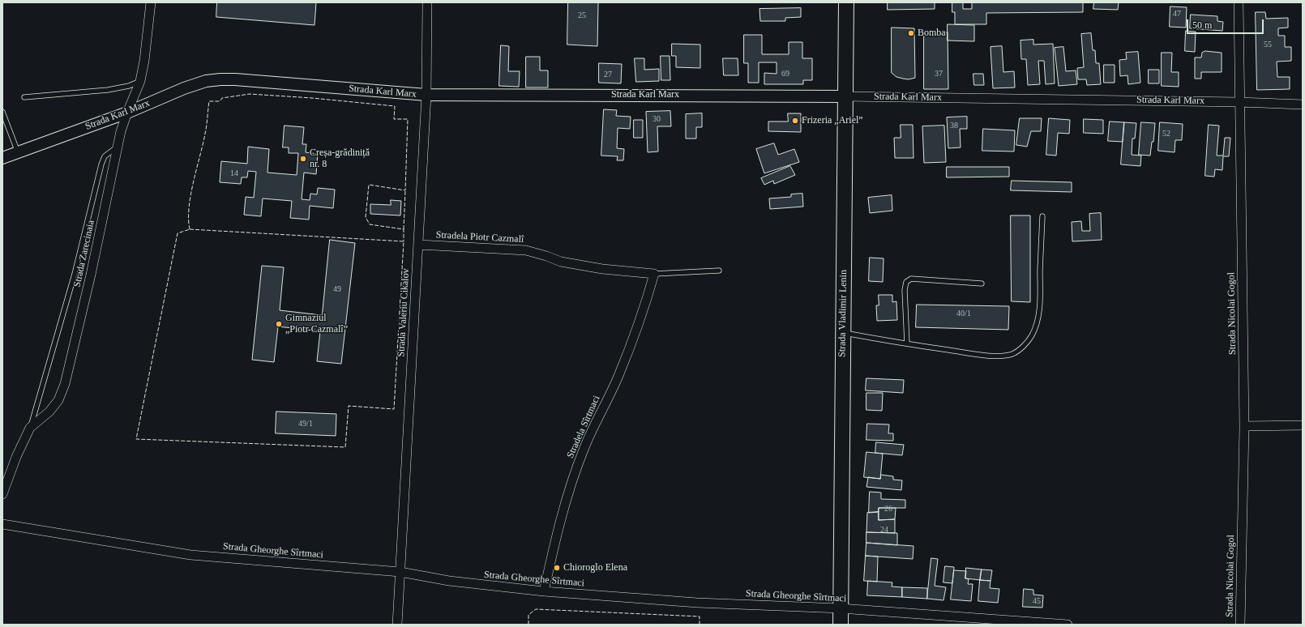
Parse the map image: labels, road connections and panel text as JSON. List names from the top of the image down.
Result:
{
  "streets": {
    "main road": ["Strada Vladimir Lenin"],
    "street": [
      "Strada Karl Marx",
      "Stradela Piotr Cazmalî",
      "Strada Zarecinaia",
      "Strada Valeriu Cikalov",
      "Strada Nicolai Gogol",
      "Stradela Sîrtmaci",
      "Strada Gheorghe Sîrtmaci"
    ]
  },
  "crossings": [
    ["Strada Karl Marx", "Strada Zarecinaia"],
    ["Strada Karl Marx", "Strada Valeriu Cikalov"],
    ["Strada Karl Marx", "Strada Vladimir Lenin"],
    ["Strada Karl Marx", "Strada Nicolai Gogol"],
    ["Stradela Piotr Cazmalî", "Strada Valeriu Cikalov"],
    ["Stradela Piotr Cazmalî", "Stradela Sîrtmaci"],
    ["Strada Valeriu Cikalov", "Strada Gheorghe Sîrtmaci"],
    ["Strada Vladimir Lenin", "Strada Gheorghe Sîrtmaci"],
    ["Stradela Sîrtmaci", "Strada Gheorghe Sîrtmaci"]
  ],
  "places": [
    "Bomba",
    "Frizeria „Ariel”",
    "Creșa-grădiniță nr. 8",
    "Gimnaziul „Piotr Cazmalî”",
    "Chioroglo Elena"
  ],
  "house_numbers": [
    "47",
    "25",
    "55",
    "69",
    "37",
    "27",
    "30",
    "38",
    "52",
    "14",
    "49",
    "40/1",
    "49/1",
    "26",
    "24",
    "45"
  ],
  "scale_bar": "50 m"
}
